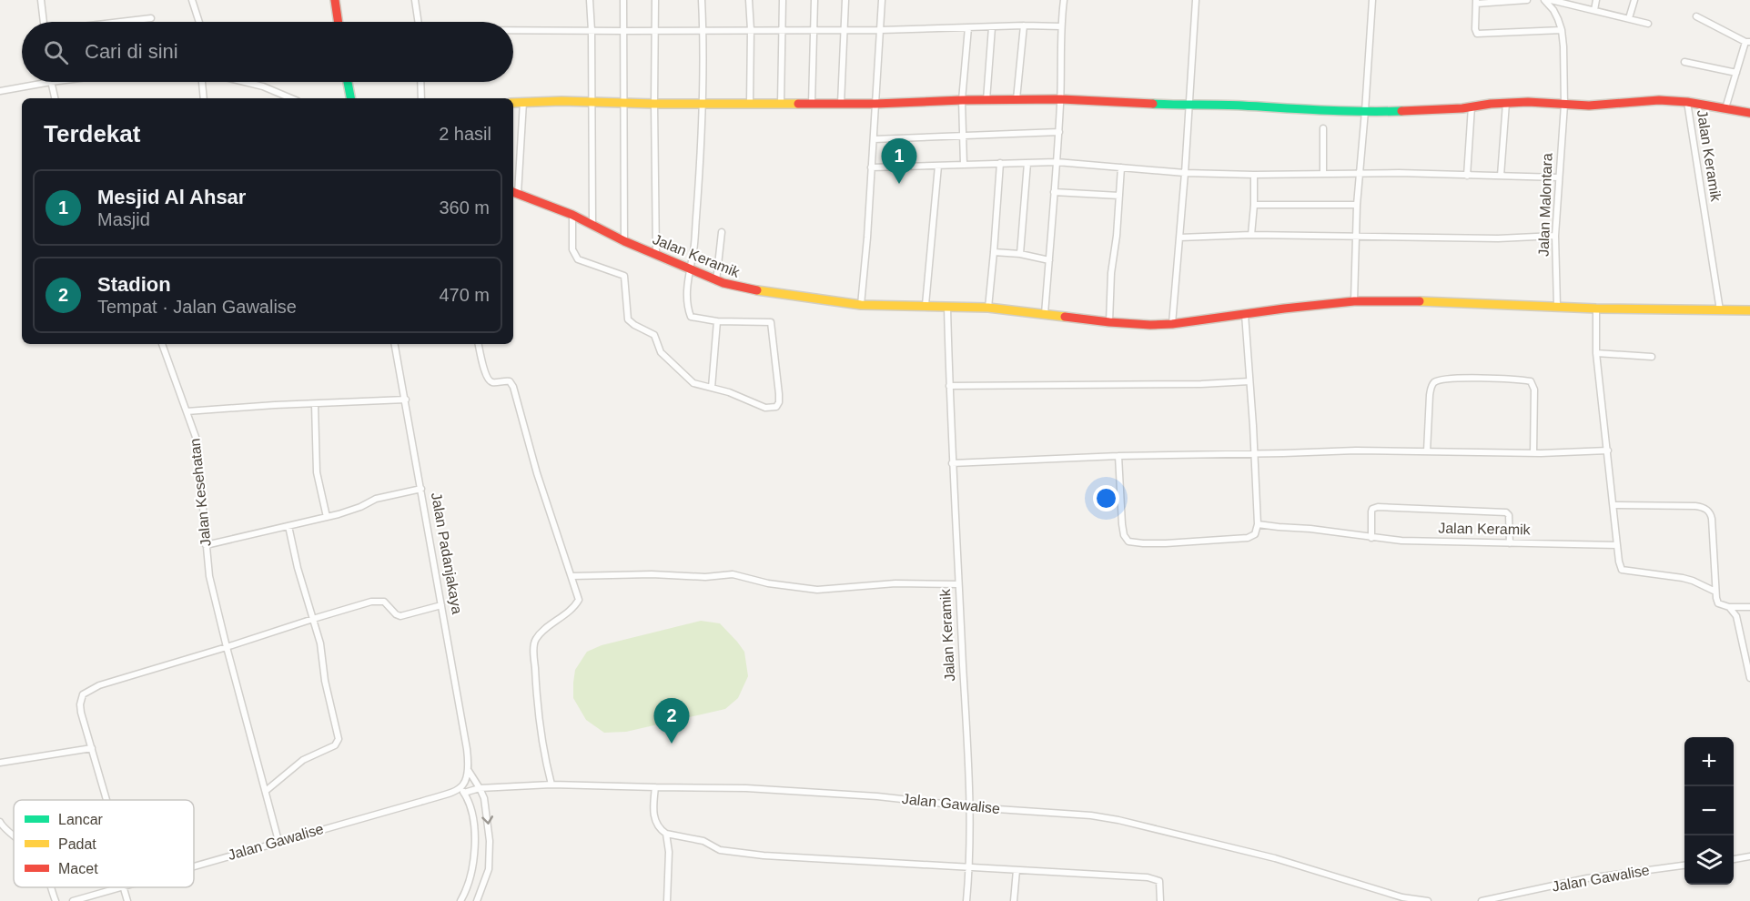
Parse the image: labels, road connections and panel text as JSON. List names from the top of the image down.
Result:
{
  "streets": {
    "street": [
      "Jalan Keramik",
      "Jalan Malontara",
      "Jalan Kesehatan",
      "Jalan Padanjakaya",
      "Jalan Gawalise"
    ]
  },
  "crossings": [
    ["Jalan Keramik", "Jalan Malontara"],
    ["Jalan Keramik", "Jalan Gawalise"],
    ["Jalan Kesehatan", "Jalan Gawalise"]
  ],
  "legend": ["Lancar", "Padat", "Macet"],
  "page": {
    "search": "Cari di sini",
    "heading": ["Terdekat", "2 hasil"],
    "pins": ["1", "2"],
    "list": [
      {
        "mark": "1",
        "name": "Mesjid Al Ahsar",
        "note": "Masjid",
        "value": "360 m"
      },
      {
        "mark": "2",
        "name": "Stadion",
        "note": "Tempat · Jalan Gawalise",
        "value": "470 m"
      }
    ],
    "map_buttons": ["+", "−"]
  }
}
